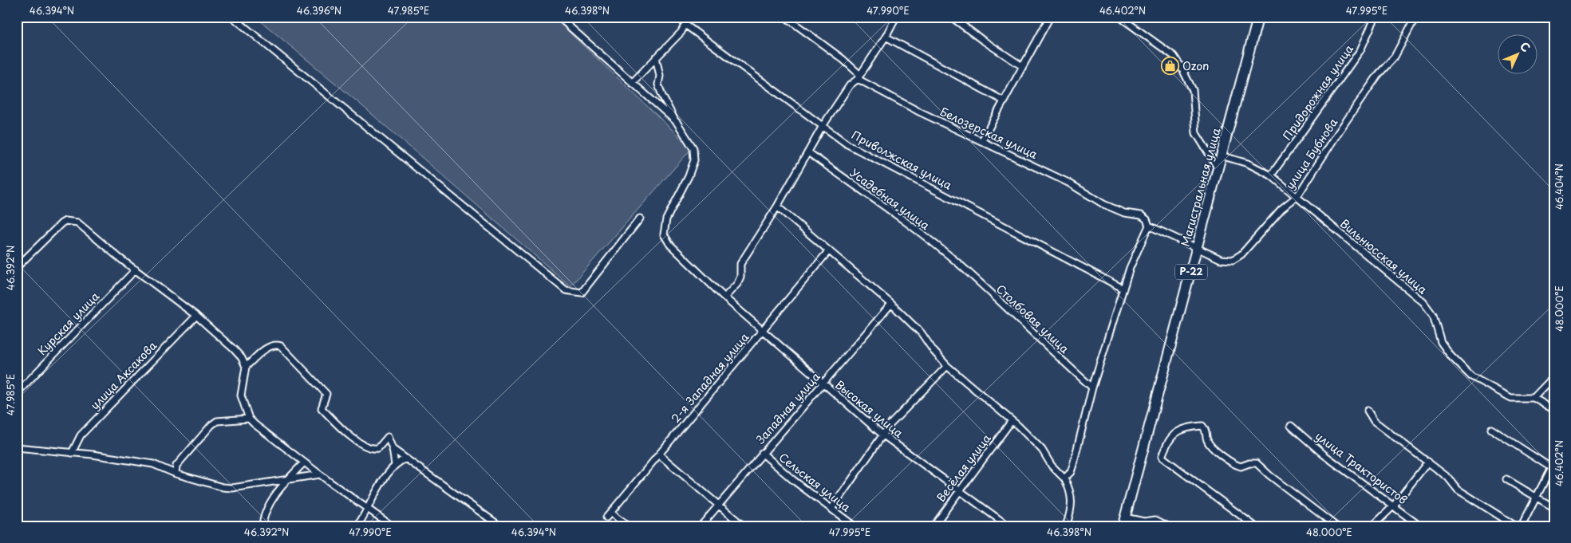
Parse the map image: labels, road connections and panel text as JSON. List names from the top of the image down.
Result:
{
  "streets": {
    "highway": ["Магистральная улица", "Р-22"],
    "street": [
      "Придорожная улица",
      "Белозерская улица",
      "улица Бубнова",
      "Приволжская улица",
      "Усадебная улица",
      "Вильнюсская улица",
      "Столбовая улица",
      "Курская улица",
      "улица Аксакова",
      "2-я Западная улица",
      "Западная улица",
      "Высокая улица",
      "Весёлая улица",
      "улица Трактористов",
      "Сельская улица"
    ]
  },
  "crossings": [
    ["Придорожная улица", "Вильнюсская улица"],
    ["Белозерская улица", "улица Бубнова"],
    ["Белозерская улица", "Магистральная улица"],
    ["улица Бубнова", "Магистральная улица"],
    ["улица Бубнова", "Вильнюсская улица"],
    ["Магистральная улица", "Вильнюсская улица"],
    ["Усадебная улица", "Столбовая улица"],
    ["2-я Западная улица", "Высокая улица"],
    ["Западная улица", "Высокая улица"],
    ["Западная улица", "Сельская улица"],
    ["Высокая улица", "Весёлая улица"]
  ],
  "places": {
    "shop": ["Ozon"]
  },
  "north": "top right",
  "coordinates": [
    "46.394°N",
    "46.396°N",
    "47.985°E",
    "46.398°N",
    "47.990°E",
    "46.402°N",
    "47.995°E",
    "46.404°N",
    "46.392°N",
    "48.000°E"
  ]
}
